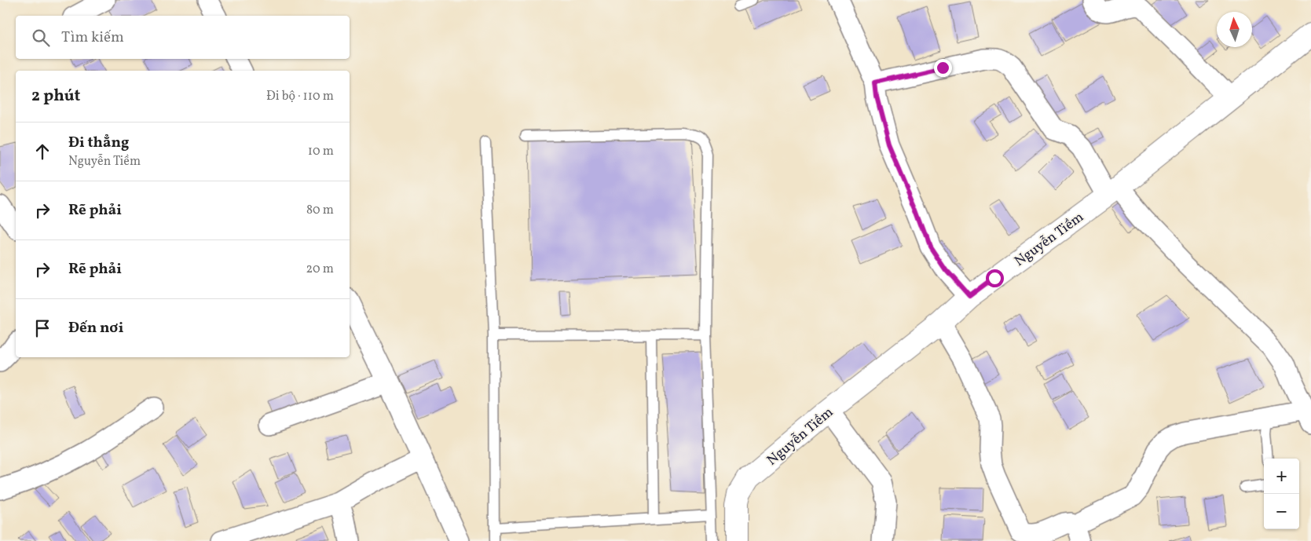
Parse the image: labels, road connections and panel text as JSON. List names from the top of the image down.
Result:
{
  "streets": {
    "street": ["Nguyễn Tiềm"]
  },
  "north": "top",
  "page": {
    "search": "Tìm kiếm",
    "heading": ["2 phút", "Đi bộ · 110 m"],
    "list": [
      ["Đi thẳng", "Nguyễn Tiềm", "10 m"],
      ["Rẽ phải", "80 m"],
      ["Rẽ phải", "20 m"],
      "Đến nơi"
    ],
    "map_buttons": ["+", "−"]
  }
}
